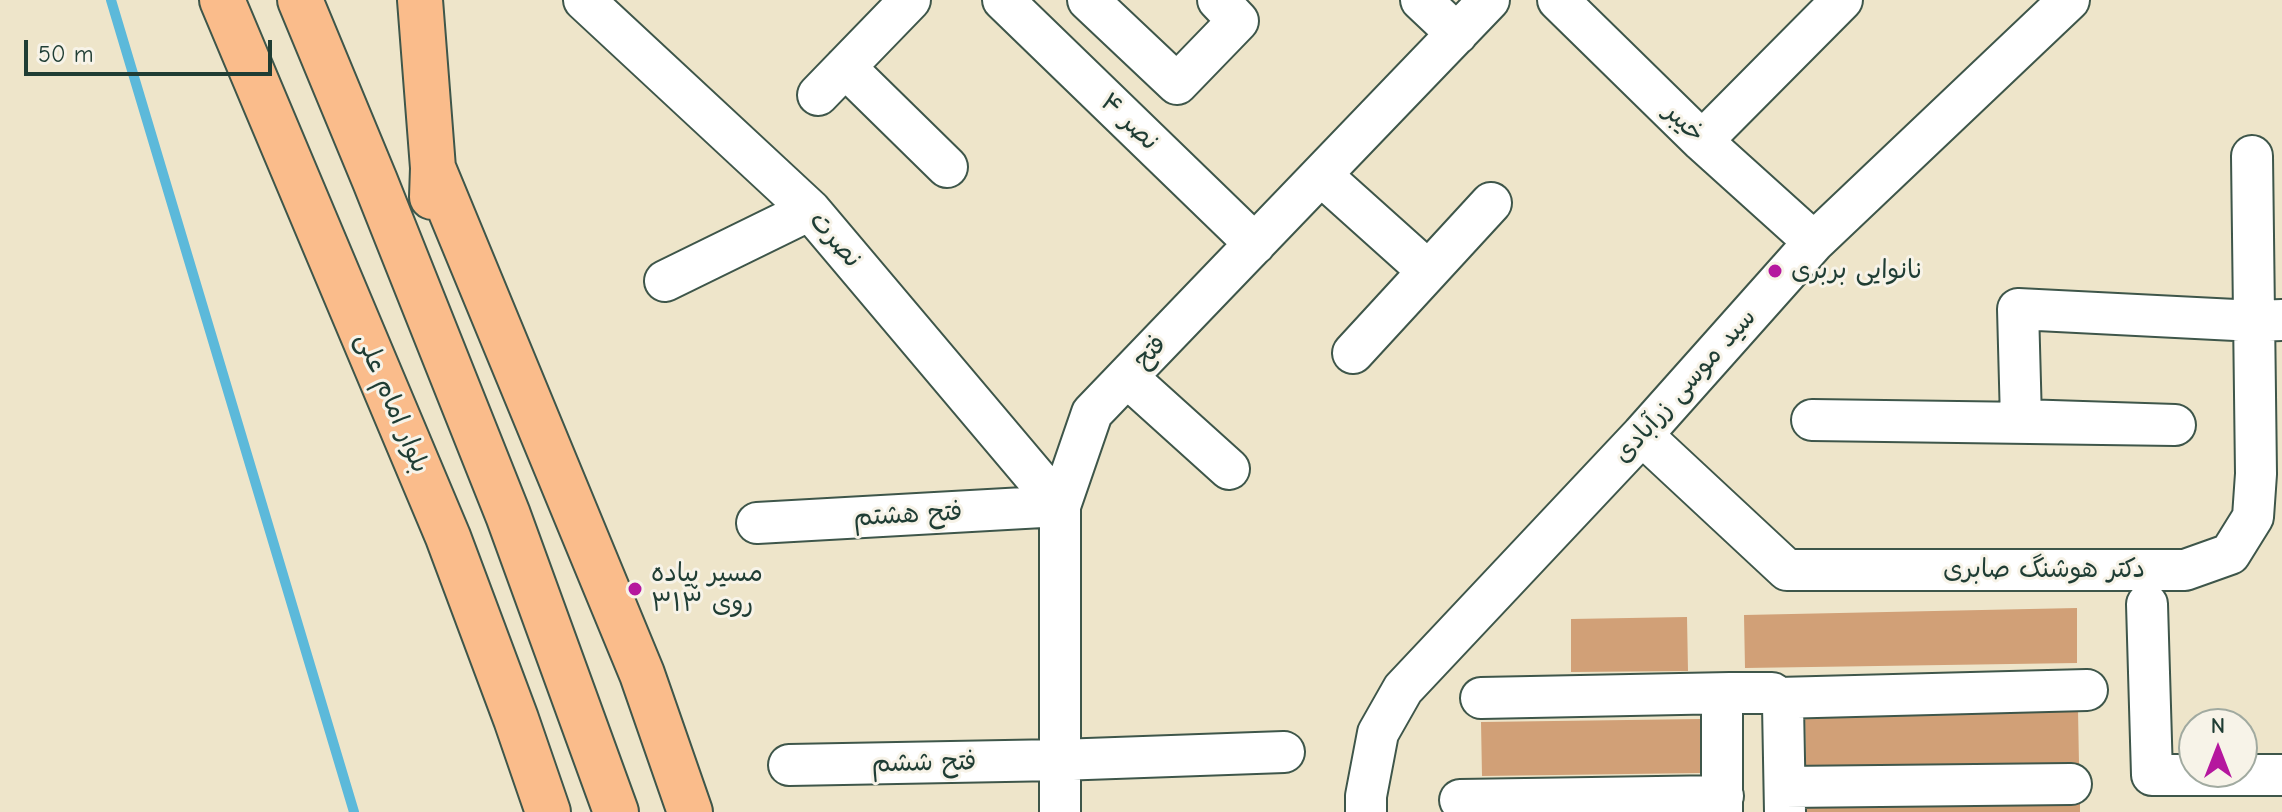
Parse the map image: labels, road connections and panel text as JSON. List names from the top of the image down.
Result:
{
  "streets": {
    "main road": ["بلوار امام علی"],
    "street": [
      "نصر ۴",
      "خیبر",
      "نصرت",
      "فتح",
      "سید موسی زرآبادی",
      "فتح هشتم",
      "دکتر هوشنگ صابری",
      "فتح ششم"
    ]
  },
  "crossings": [
    ["نصر ۴", "فتح"],
    ["خیبر", "سید موسی زرآبادی"],
    ["نصرت", "فتح"],
    ["نصرت", "فتح هشتم"],
    ["فتح", "فتح هشتم"],
    ["فتح", "فتح ششم"],
    ["سید موسی زرآبادی", "دکتر هوشنگ صابری"]
  ],
  "places": ["نانوایی بربری", "مسیر پیاده روی ۳۱۳"],
  "scale_bar": "50 m",
  "north": "top"
}
